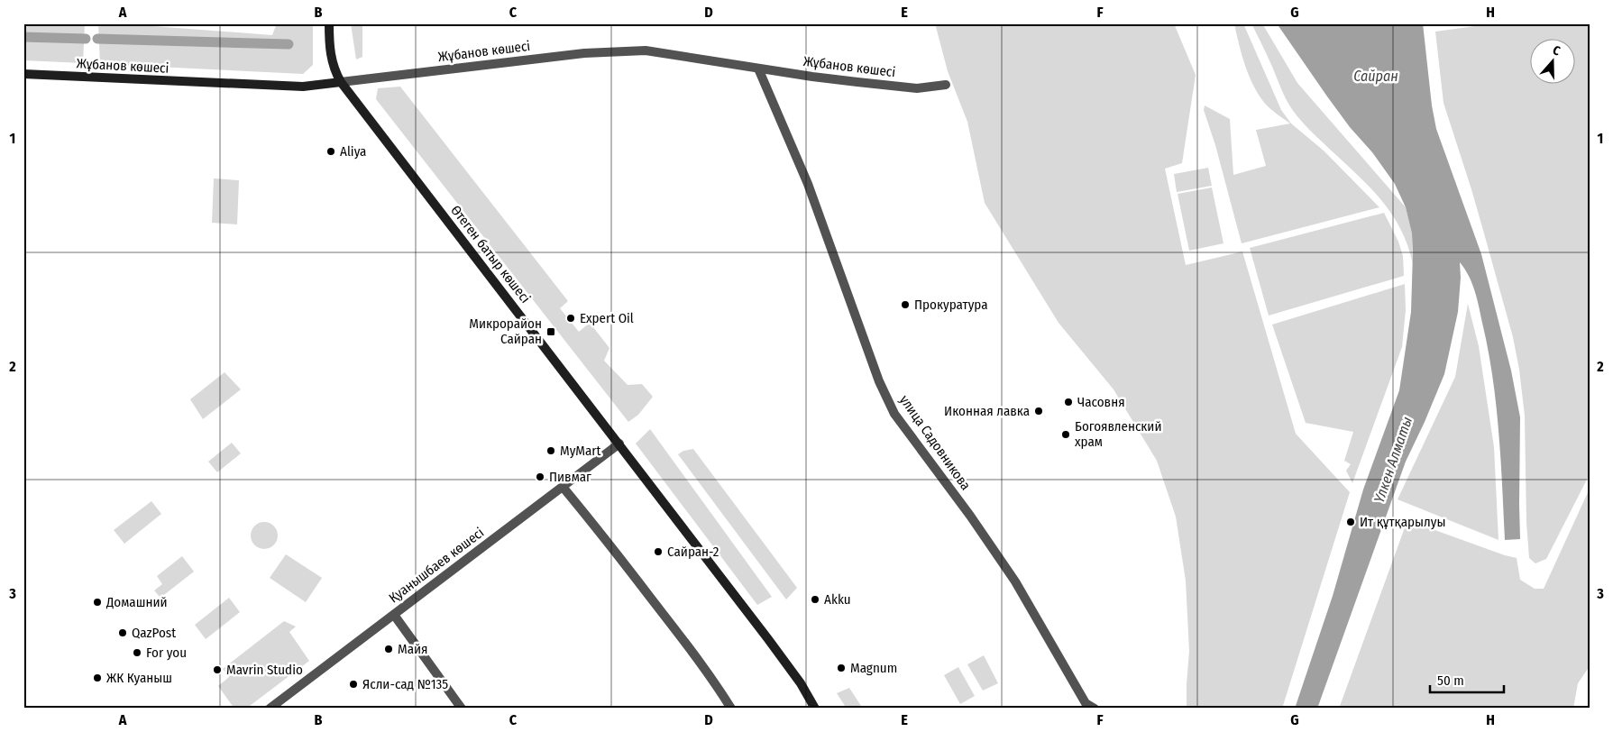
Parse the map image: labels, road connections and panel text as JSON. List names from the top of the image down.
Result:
{
  "streets": {
    "main road": ["Жұбанов көшесі", "Өтеген батыр көшесі"],
    "street": ["улица Садовникова", "Қуанышбаев көшесі"]
  },
  "crossings": [
    ["Жұбанов көшесі", "Өтеген батыр көшесі"],
    ["Жұбанов көшесі", "улица Садовникова"],
    ["Өтеген батыр көшесі", "Қуанышбаев көшесі"]
  ],
  "water": ["Сайран", "Үлкен Алматы"],
  "places": {
    "other": [
      "Aliya",
      "Прокуратура",
      "Expert Oil",
      "Часовня",
      "Иконная лавка",
      "Богоявленский храм",
      "MyMart",
      "Пивмаг",
      "Ит құтқарылуы",
      "Сайран-2",
      "Akku",
      "Домашний",
      "QazPost",
      "Майя",
      "For you",
      "Magnum",
      "Mavrin Studio",
      "ЖК Куаныш",
      "Ясли-сад №135"
    ],
    "transit": ["Микрорайон Сайран"]
  },
  "scale_bar": "50 m",
  "north": "top",
  "grid": {
    "columns": [
      "A",
      "B",
      "C",
      "D",
      "E",
      "F",
      "G",
      "H"
    ],
    "rows": ["1", "2", "3"]
  }
}
